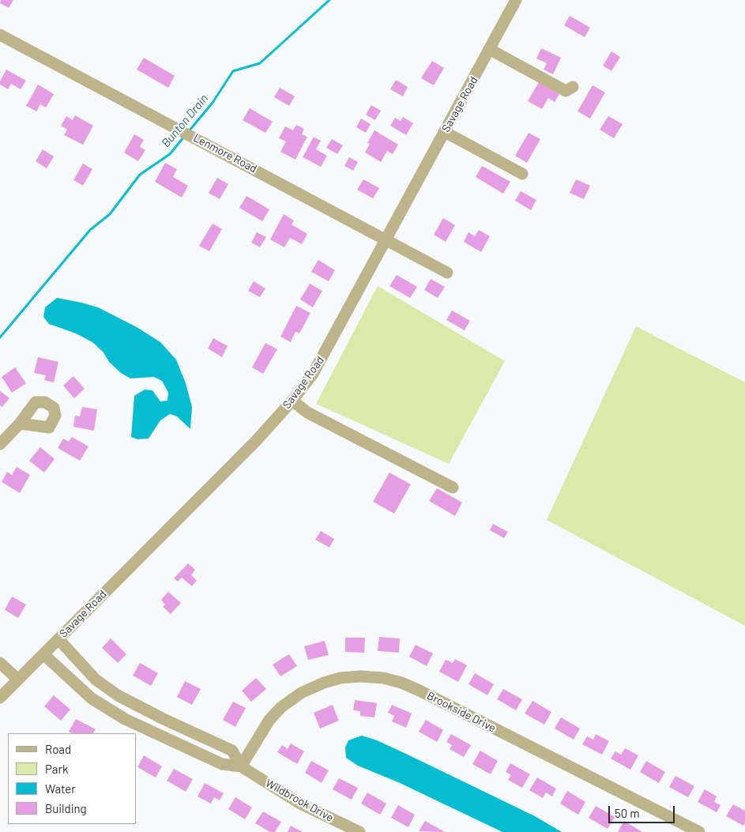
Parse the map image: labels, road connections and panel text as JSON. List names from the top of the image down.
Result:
{
  "streets": {
    "street": [
      "Savage Road",
      "Lenmore Road",
      "Brookside Drive",
      "Wildbrook Drive"
    ]
  },
  "crossings": [
    ["Savage Road", "Lenmore Road"],
    ["Savage Road", "Wildbrook Drive"],
    ["Brookside Drive", "Wildbrook Drive"]
  ],
  "water": ["Bunton Drain"],
  "legend": [
    "Road",
    "Park",
    "Water",
    "Building"
  ],
  "scale_bar": "50 m"
}
